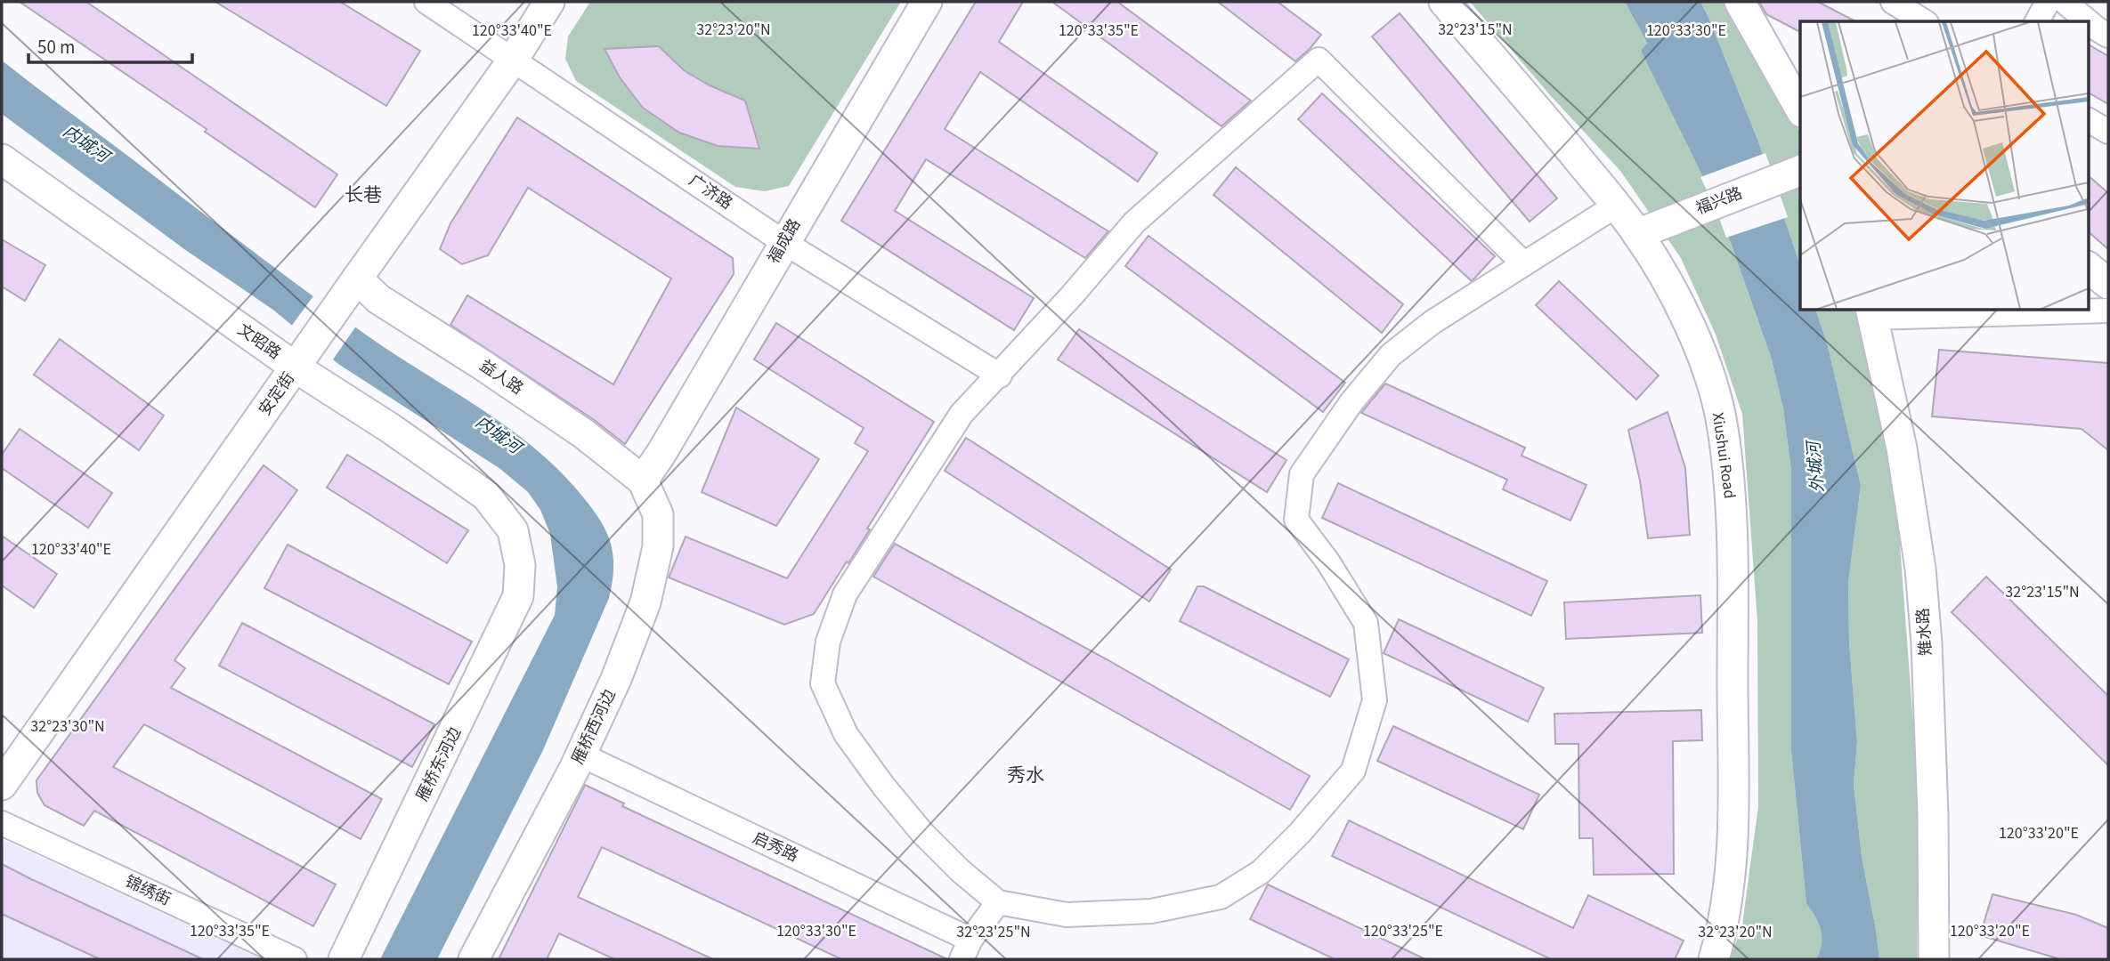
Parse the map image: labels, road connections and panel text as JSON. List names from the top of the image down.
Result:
{
  "streets": {
    "street": [
      "广济路",
      "福兴路",
      "福成路",
      "文昭路",
      "益人路",
      "安定街",
      "Xiushui Road",
      "雉水路",
      "雁桥西河边",
      "雁桥东河边",
      "启秀路",
      "锦绣街"
    ]
  },
  "crossings": [
    ["广济路", "福成路"],
    ["广济路", "安定街"],
    ["福兴路", "Xiushui Road"],
    ["福成路", "益人路"],
    ["福成路", "雁桥西河边"],
    ["文昭路", "安定街"],
    ["文昭路", "雁桥东河边"],
    ["益人路", "安定街"],
    ["益人路", "雁桥西河边"],
    ["雁桥西河边", "启秀路"]
  ],
  "districts": ["长巷", "秀水"],
  "water": ["内城河", "外城河"],
  "scale_bar": "50 m",
  "coordinates": [
    "32°23'20\"N",
    "32°23'15\"N",
    "120°33'40\"E",
    "120°33'35\"E",
    "120°33'30\"E",
    "32°23'30\"N",
    "120°33'20\"E",
    "120°33'25\"E",
    "32°23'25\"N"
  ]
}
